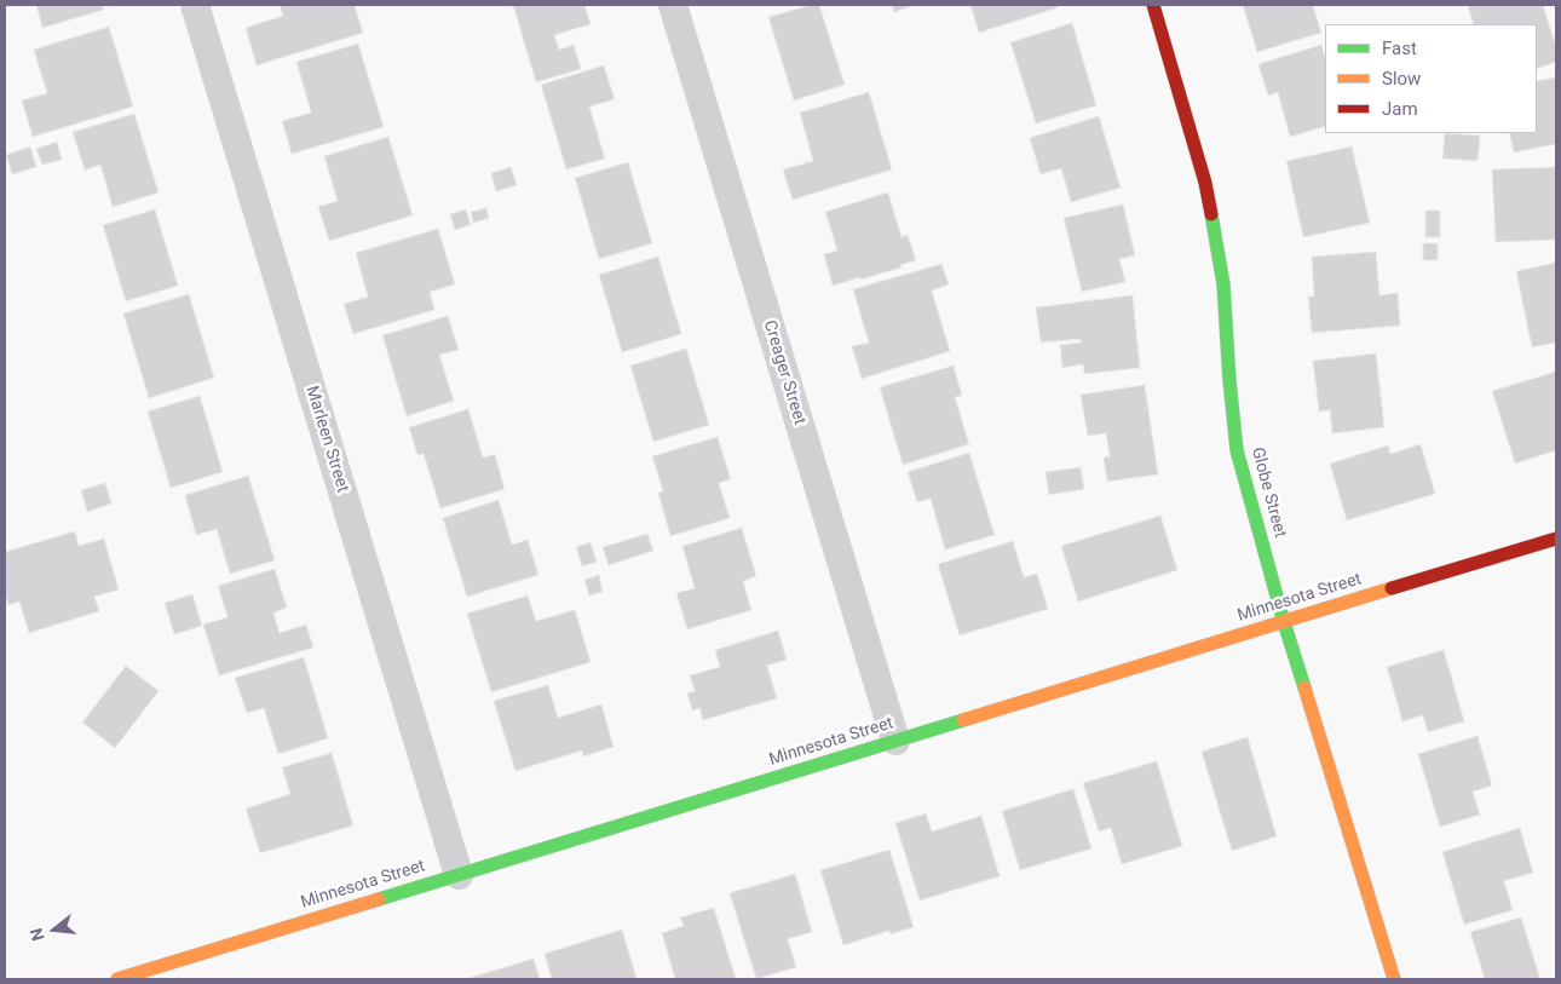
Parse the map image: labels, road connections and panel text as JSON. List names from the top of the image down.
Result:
{
  "streets": {
    "street": [
      "Creager Street",
      "Marleen Street",
      "Globe Street",
      "Minnesota Street"
    ]
  },
  "crossings": [
    ["Creager Street", "Minnesota Street"],
    ["Marleen Street", "Minnesota Street"],
    ["Globe Street", "Minnesota Street"]
  ],
  "legend": ["Fast", "Slow", "Jam"],
  "north": "left"
}
